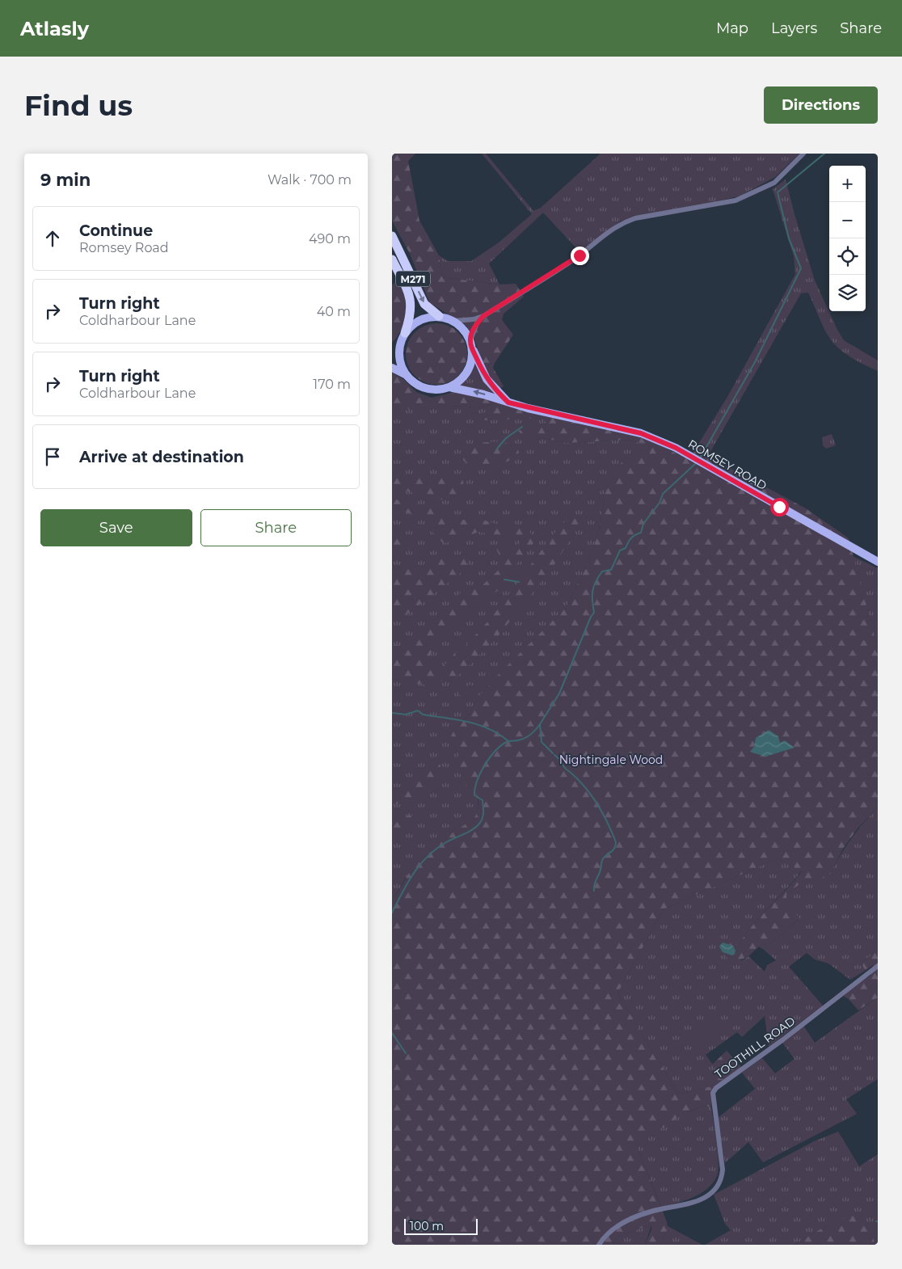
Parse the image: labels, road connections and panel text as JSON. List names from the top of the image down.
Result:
{
  "streets": {
    "highway": ["M271"],
    "main road": ["ROMSEY ROAD"],
    "street": ["TOOTHILL ROAD"]
  },
  "crossings": [
    ["M271", "ROMSEY ROAD"]
  ],
  "parks": ["Nightingale Wood"],
  "scale_bar": "100 m",
  "page": {
    "header": "Atlasly",
    "nav": ["Map", "Layers", "Share"],
    "buttons": [
      "Directions",
      ["Save", "Share"]
    ],
    "title": "Find us",
    "heading": ["9 min", "Walk · 700 m"],
    "map_buttons": ["+", "−"],
    "list": [
      ["Continue", "Romsey Road", "490 m"],
      ["Turn right", "Coldharbour Lane", "40 m"],
      ["Turn right", "Coldharbour Lane", "170 m"],
      "Arrive at destination"
    ],
    "scale": "100 m"
  }
}
